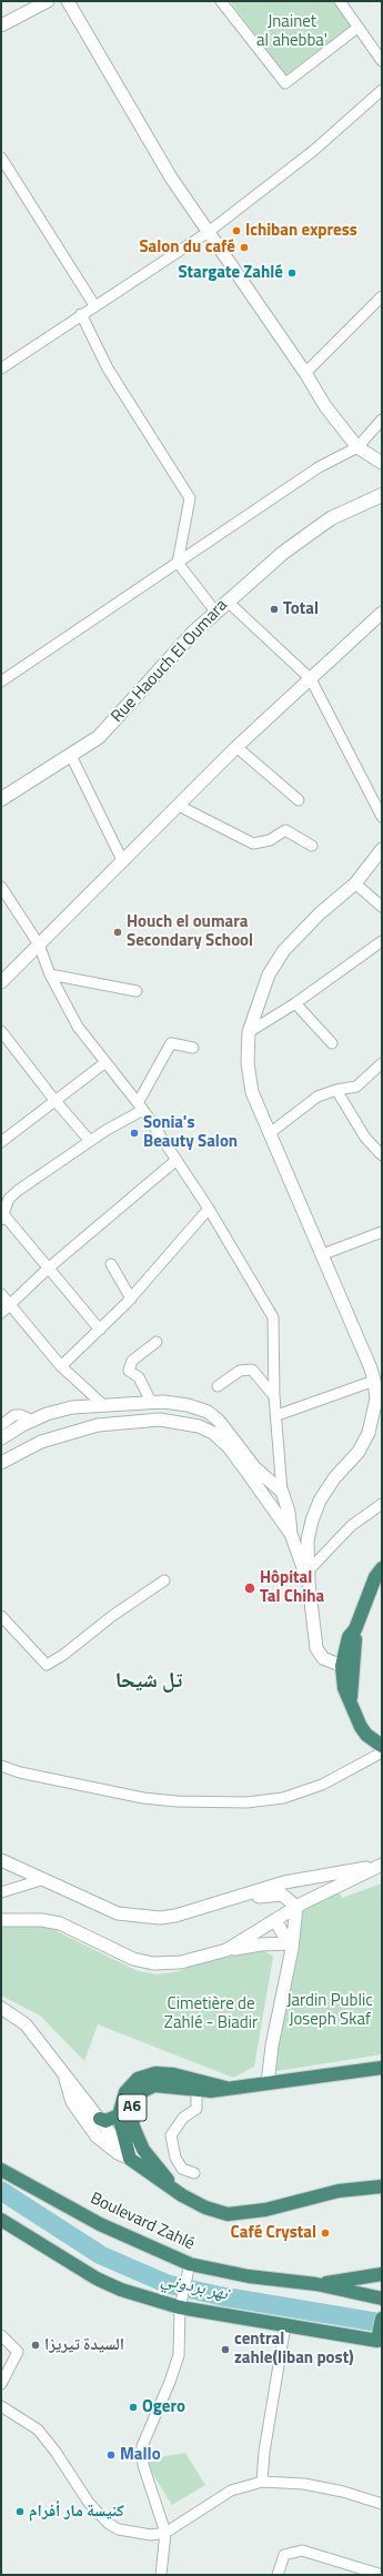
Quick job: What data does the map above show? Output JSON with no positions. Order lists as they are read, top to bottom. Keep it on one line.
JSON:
{"streets":{"highway":["A6","Boulevard Zahlé"],"main road":["Rue Haouch El Oumara"]},"districts":["تل شيحا"],"water":["نهر بردوني"],"parks":["Jnainet al ahebba'","Jardin Public Joseph Skaf","Cimetière de Zahlé - Biadir"],"places":["Ichiban express","Salon du café","Stargate Zahlé","Total","Houch el oumara Secondary School","Sonia's Beauty Salon","Hôpital Tal Chiha","Café Crystal","السيدة تيريزا","central zahle(liban post)","Ogero","Mallo","كنيسة مار أفرام"]}
